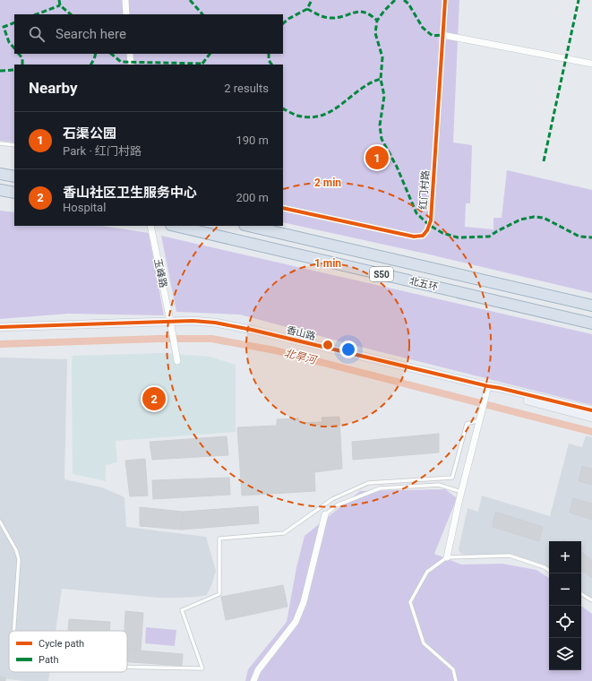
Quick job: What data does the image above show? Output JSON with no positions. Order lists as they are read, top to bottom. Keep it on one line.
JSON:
{"streets":{"highway":["S50","北五环"],"street":["红门村路","玉峰路","香山路"]},"crossings":[["玉峰路","香山路"]],"water":["北旱河"],"legend":["Cycle path","Path"],"page":{"search":"Search here","heading":["Nearby","2 results"],"list":[{"mark":"1","name":"石渠公园","note":"Park · 红门村路","value":"190 m"},{"mark":"2","name":"香山社区卫生服务中心","note":"Hospital","value":"200 m"}],"pins":["1","2"],"map_buttons":["+","−"]},"rings":["2 min","1 min"]}
